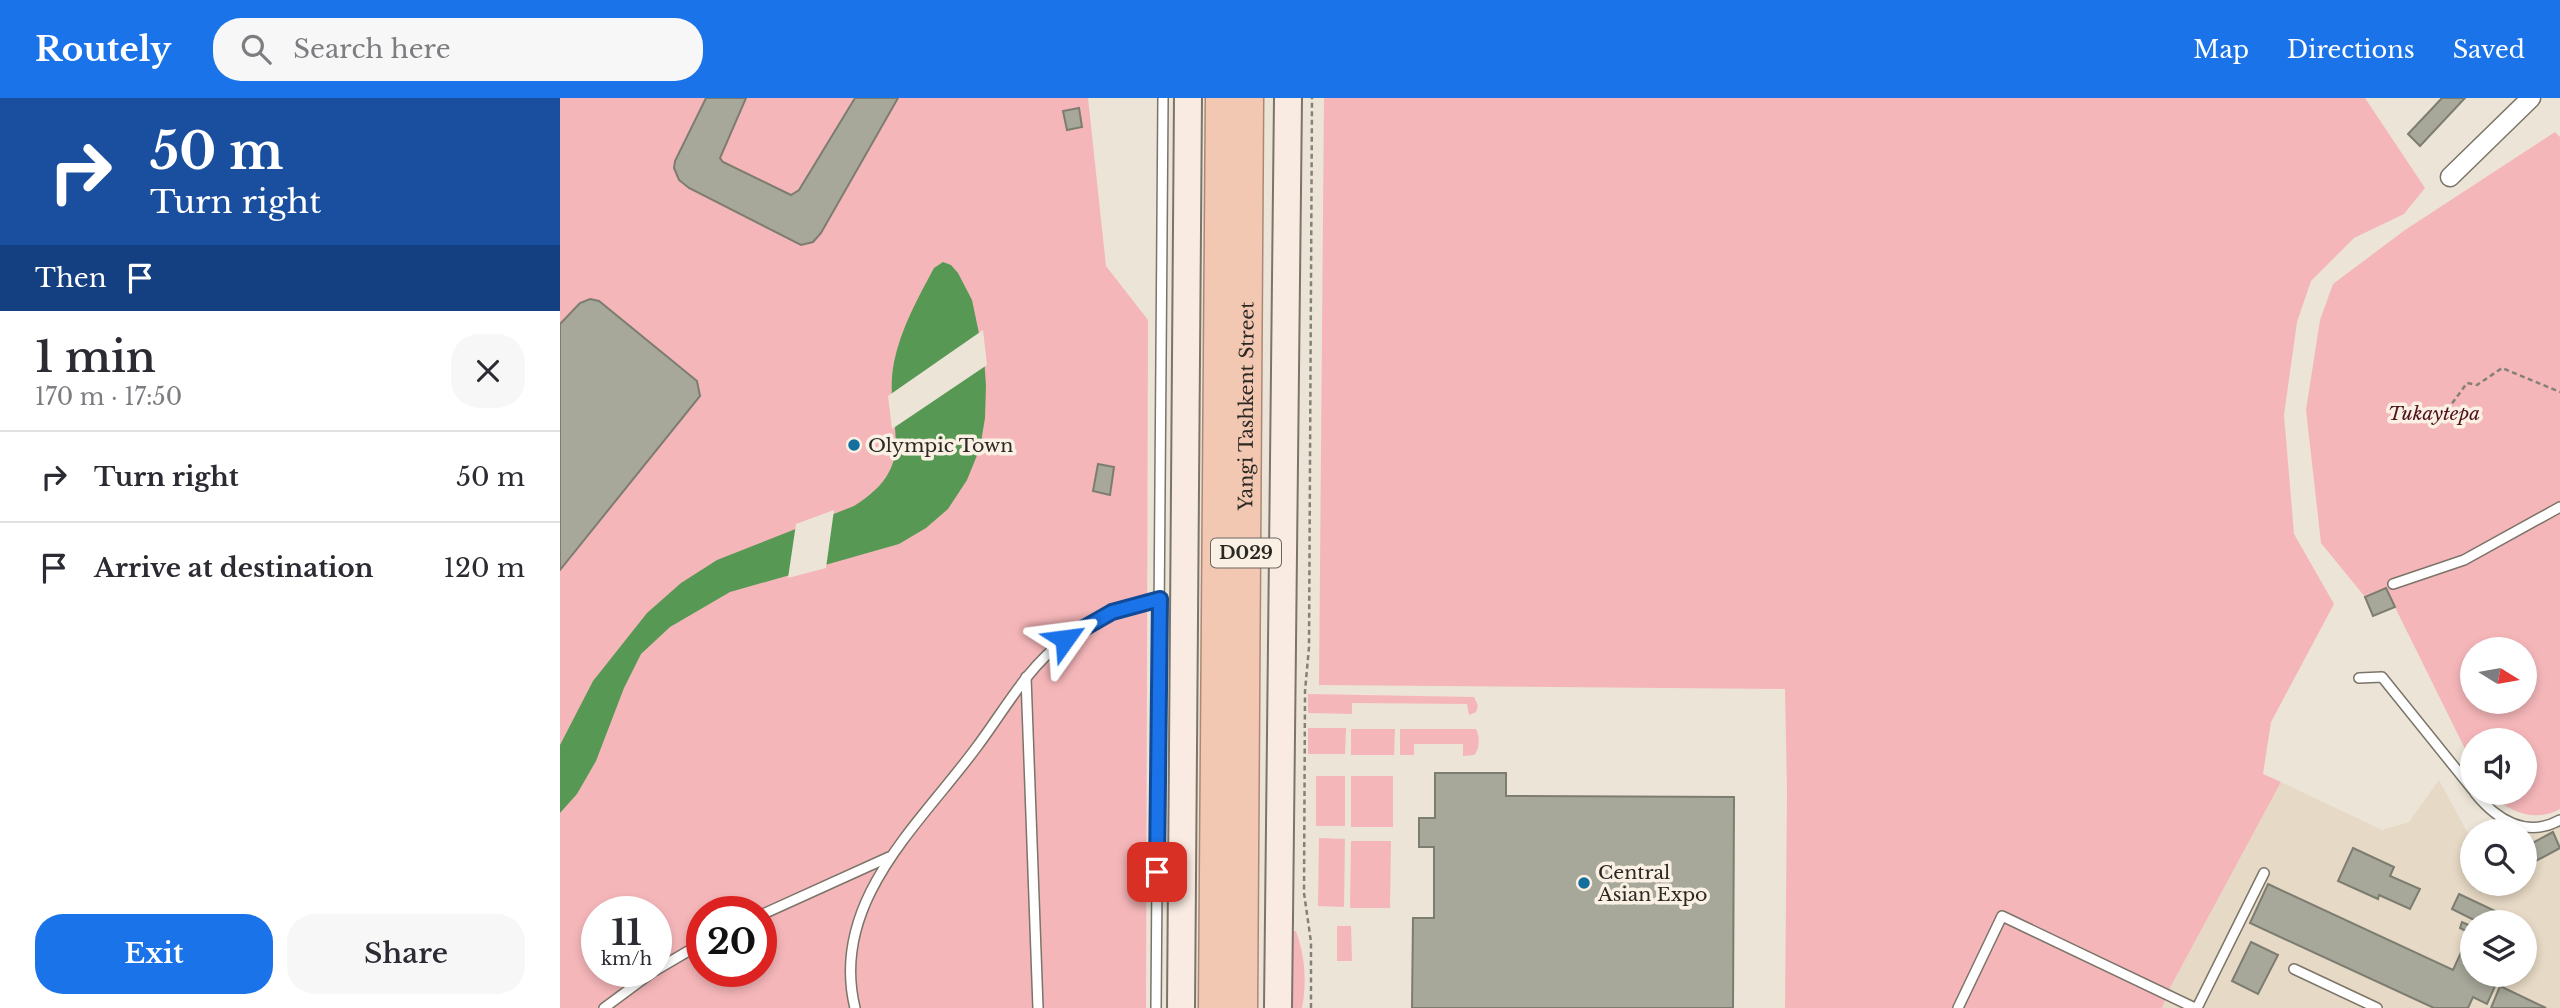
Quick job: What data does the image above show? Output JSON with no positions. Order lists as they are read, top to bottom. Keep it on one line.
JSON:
{"streets":{"highway":["Yangi Tashkent Street","D029"]},"parks":["Tukaytepa"],"places":["Olympic Town","Central Asian Expo"],"north":"right","page":{"header":"Routely","search":"Search here","nav":["Map","Directions","Saved"],"turn":["50 m","Turn right"],"then":"Then","heading":["1 min","170 m · 17:50"],"list":[{"name":"Turn right","value":"50 m"},{"name":"Arrive at destination","value":"120 m"}],"speed":"11 km/h","limit":"20","buttons":["Exit","Share"]}}
